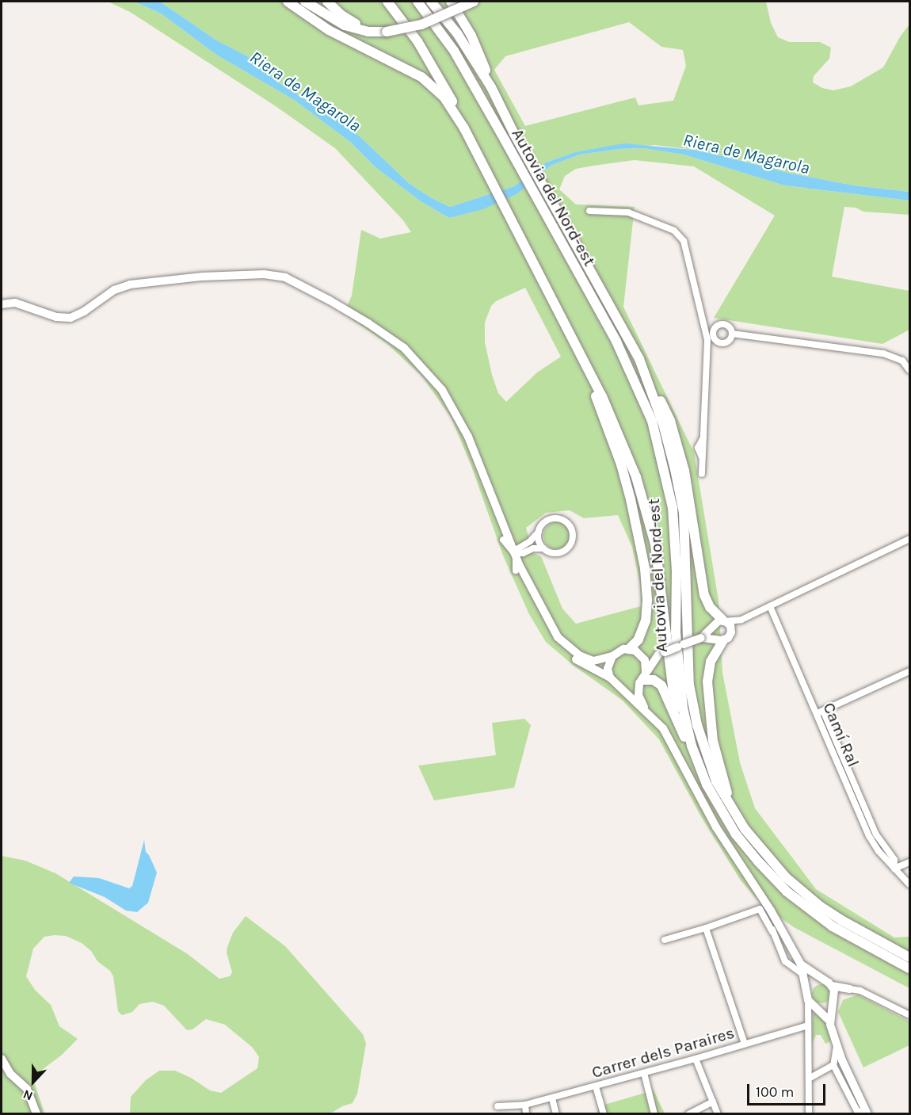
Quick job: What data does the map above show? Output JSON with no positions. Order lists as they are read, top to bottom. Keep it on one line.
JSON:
{"streets":{"highway":["Autovia del Nord-est"],"street":["Camí Ral","Carrer dels Paraires"]},"water":["Riera de Magarola"],"scale_bar":"100 m","north":"bottom"}
